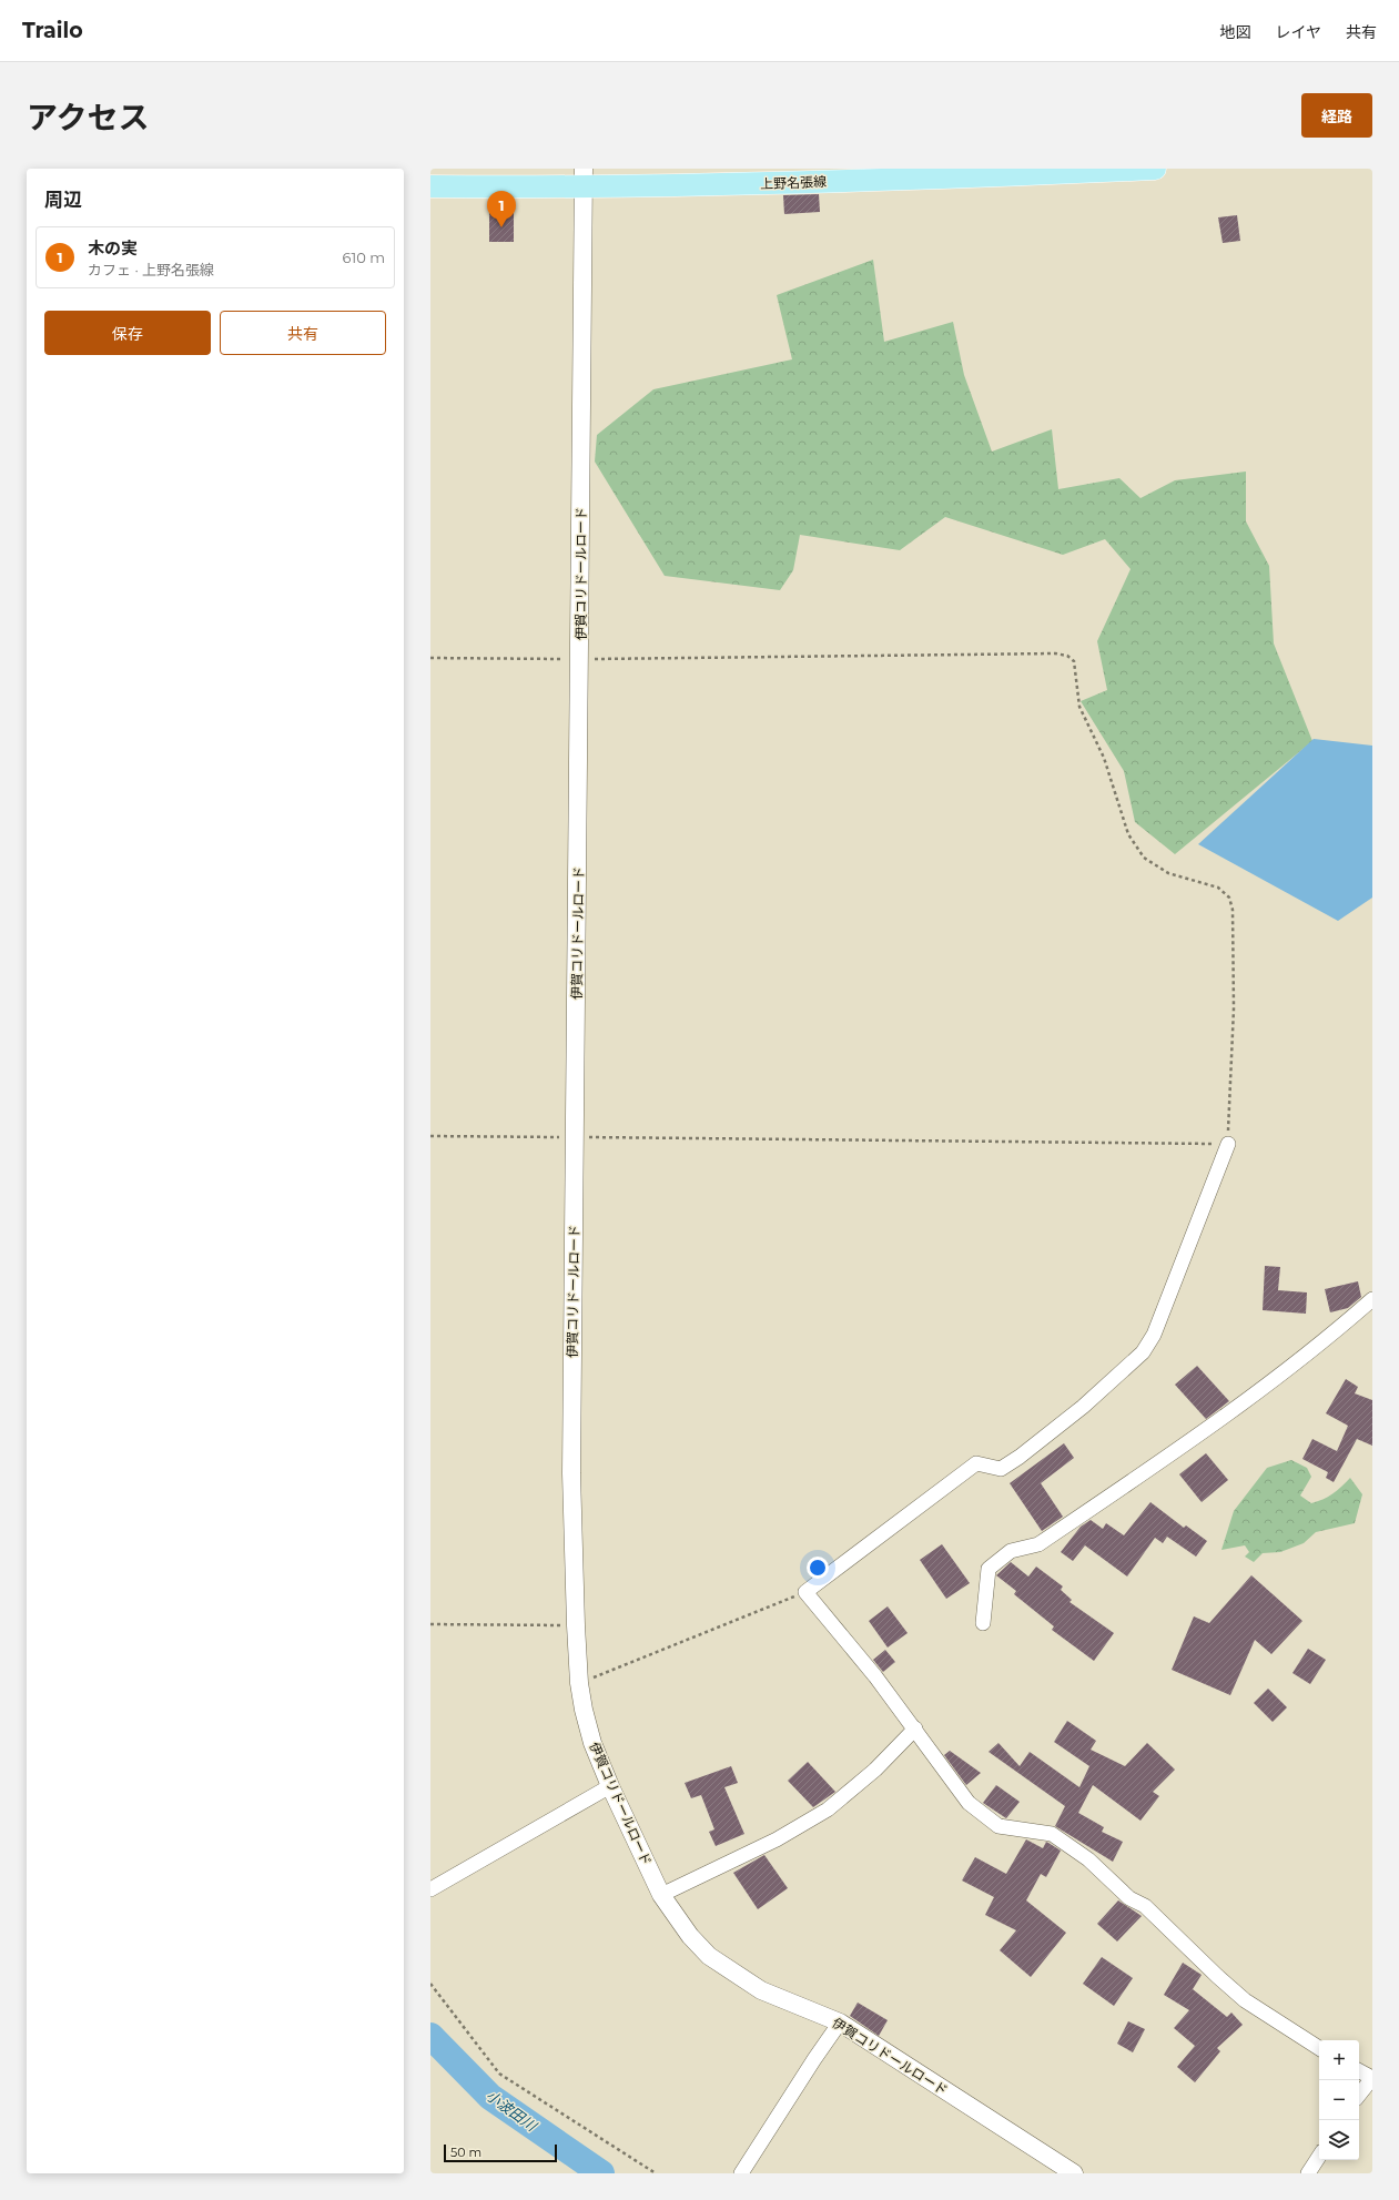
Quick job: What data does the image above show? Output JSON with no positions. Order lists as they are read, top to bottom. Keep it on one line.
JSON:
{"streets":{"main road":["上野名張線"],"street":["伊賀コリドールロード"]},"crossings":[["上野名張線","伊賀コリドールロード"]],"water":["小波田川"],"scale_bar":"50 m","page":{"header":"Trailo","nav":["地図","レイヤ","共有"],"title":"アクセス","buttons":["経路",["保存","共有"]],"heading":"周辺","pins":"1","list":[{"mark":"1","name":"木の実","note":"カフェ · 上野名張線","value":"610 m"}],"map_buttons":["+","−"],"scale":"50 m"}}
